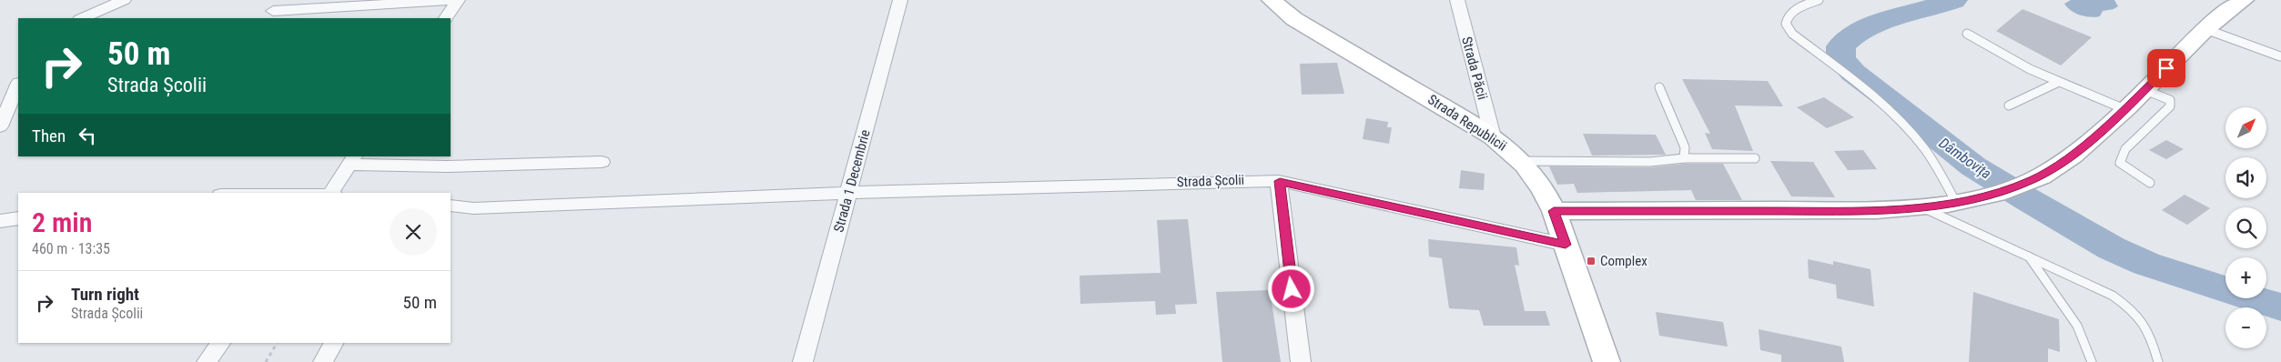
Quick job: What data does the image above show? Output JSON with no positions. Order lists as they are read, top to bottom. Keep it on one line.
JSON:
{"streets":{"street":["Strada Păcii","Strada Republicii","Strada 1 Decembrie","Strada Școlii"]},"crossings":[["Strada Păcii","Strada Republicii"],["Strada Republicii","Strada Școlii"],["Strada 1 Decembrie","Strada Școlii"]],"water":["Dâmbovița"],"places":{"transit":["Complex"]},"north":"top right","page":{"turn":["50 m","Strada Școlii"],"map_buttons":["+","−"],"then":"Then","heading":["2 min","460 m · 13:35"],"list":[{"name":"Turn right","note":"Strada Școlii","value":"50 m"}]}}
